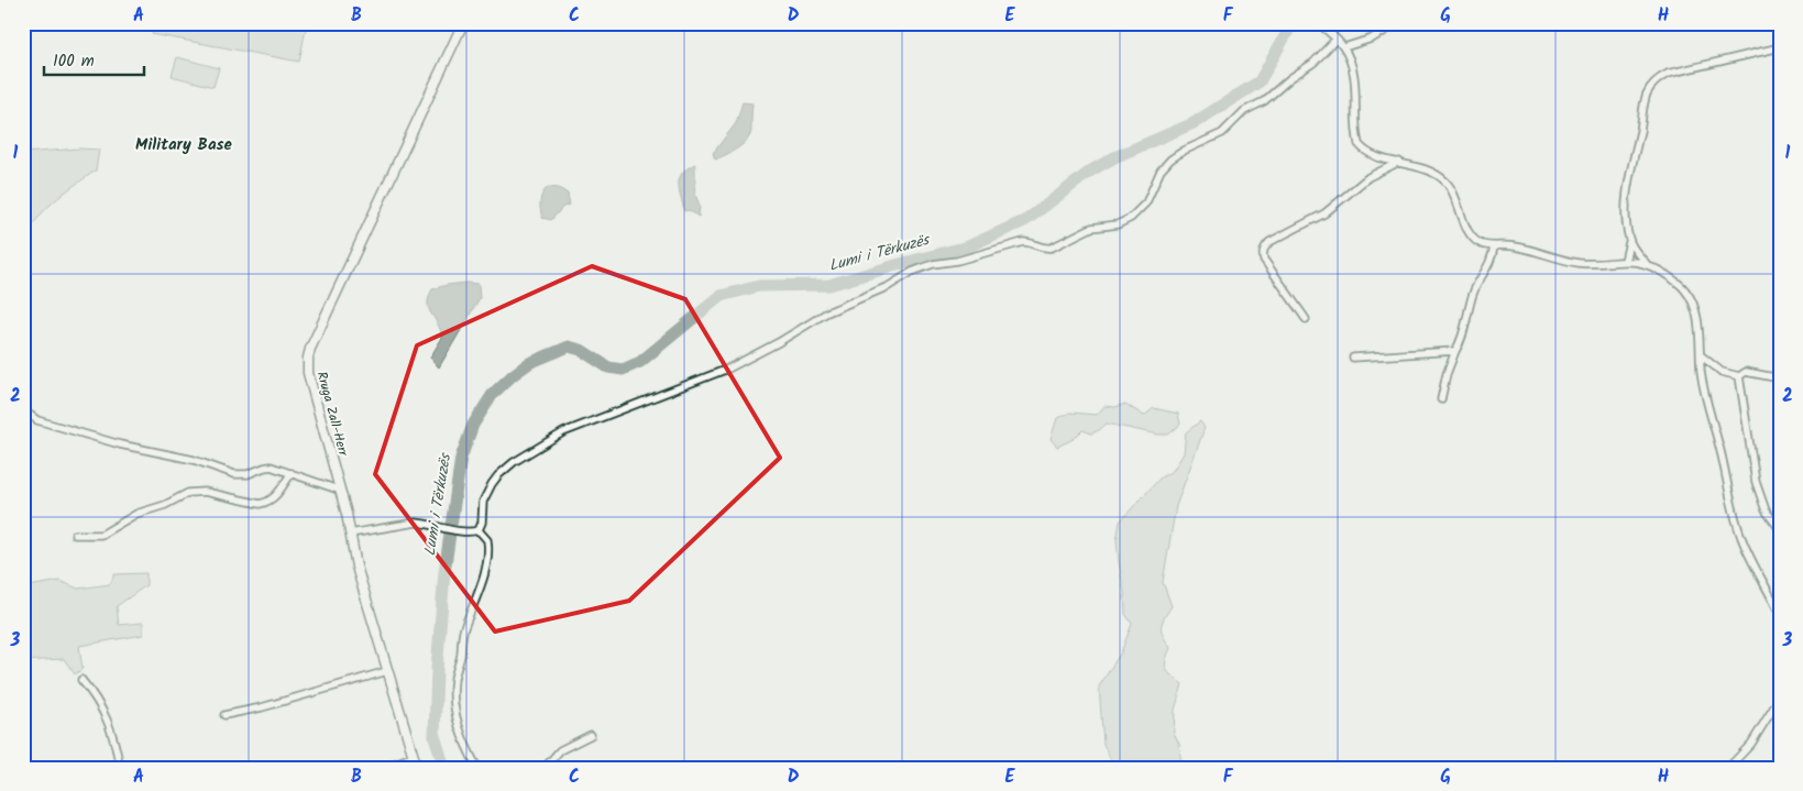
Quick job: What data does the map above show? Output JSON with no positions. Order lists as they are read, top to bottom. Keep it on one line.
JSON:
{"streets":{"main road":["Rruga Zall-Herr"]},"districts":["Military Base"],"water":["Lumi i Tërkuzës"],"scale_bar":"100 m","grid":{"columns":["A","B","C","D","E","F","G","H"],"rows":["1","2","3"]}}
